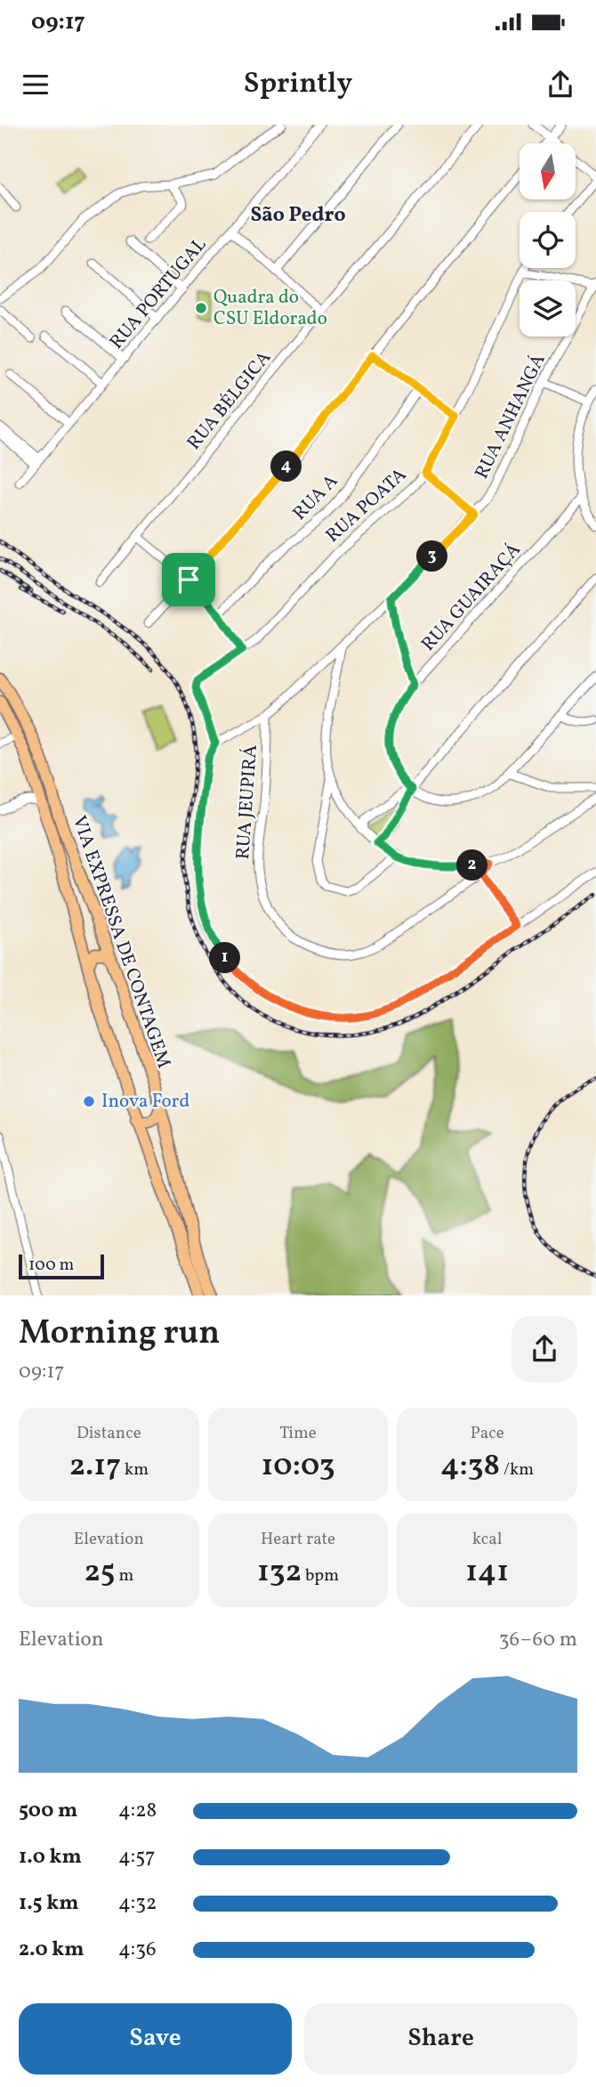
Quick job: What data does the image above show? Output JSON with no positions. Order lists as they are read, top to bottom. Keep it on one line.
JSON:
{"streets":{"highway":["VIA EXPRESSA DE CONTAGEM"],"street":["RUA PORTUGAL","RUA BÉLGICA","RUA ANHANGÁ","RUA A","RUA POATA","RUA GUAIRAÇÁ","RUA JEUPIRÁ"]},"crossings":[["RUA ANHANGÁ","RUA POATA"],["RUA ANHANGÁ","RUA JEUPIRÁ"]],"districts":["São Pedro"],"places":["Quadra do CSU Eldorado","Inova Ford"],"scale_bar":"100 m","north":"bottom","page":{"status":"09:17","header":"Sprintly","pins":["4","3","2","1"],"scale":"100 m","heading":["Morning run","09:17"],"stats":[["Distance","2.17 km"],["Time","10:03"],["Pace","4:38 /km"],["Elevation","25 m"],["Heart rate","132 bpm"],["kcal","141"]],"chart":["Elevation","36–60 m"],"list":[{"name":"500 m","note":"4:28"},{"name":"1.0 km","note":"4:57"},{"name":"1.5 km","note":"4:32"},{"name":"2.0 km","note":"4:36"}],"buttons":["Save","Share"]}}
